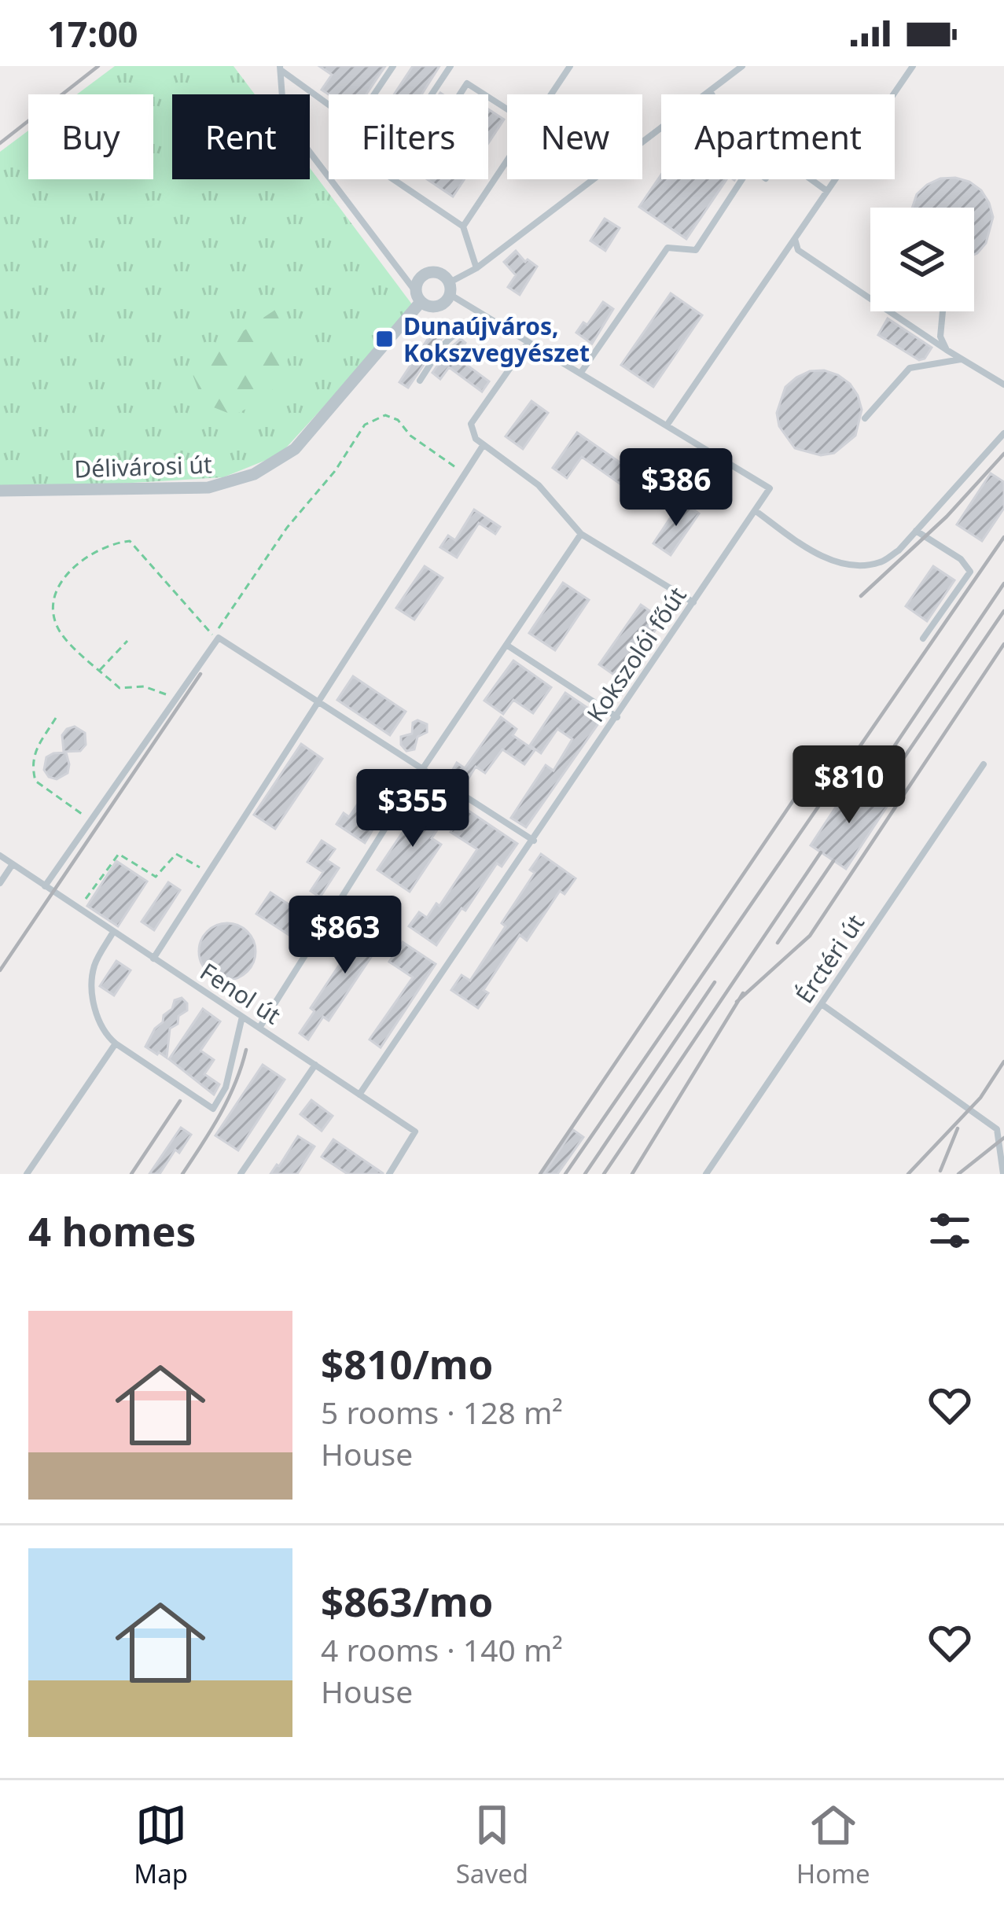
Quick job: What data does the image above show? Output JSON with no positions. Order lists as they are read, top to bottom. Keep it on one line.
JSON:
{"streets":{"street":["Délivárosi út"],"lane":["Kokszolói főút","Érctéri út","Fenol út"]},"crossings":[["Kokszolói főút","Fenol út"]],"places":{"transit":["Dunaújváros, Kokszvegyészet"]},"page":{"status":"17:00","chip":["Buy","Rent","Filters","New","Apartment"],"price":["$386","$810","$355","$863"],"heading":"4 homes","list":[{"name":"$810/mo","note":"5 rooms · 128 m² · House"},{"name":"$863/mo","note":"4 rooms · 140 m² · House"}],"tabs":["Map","Saved","Home"]}}
